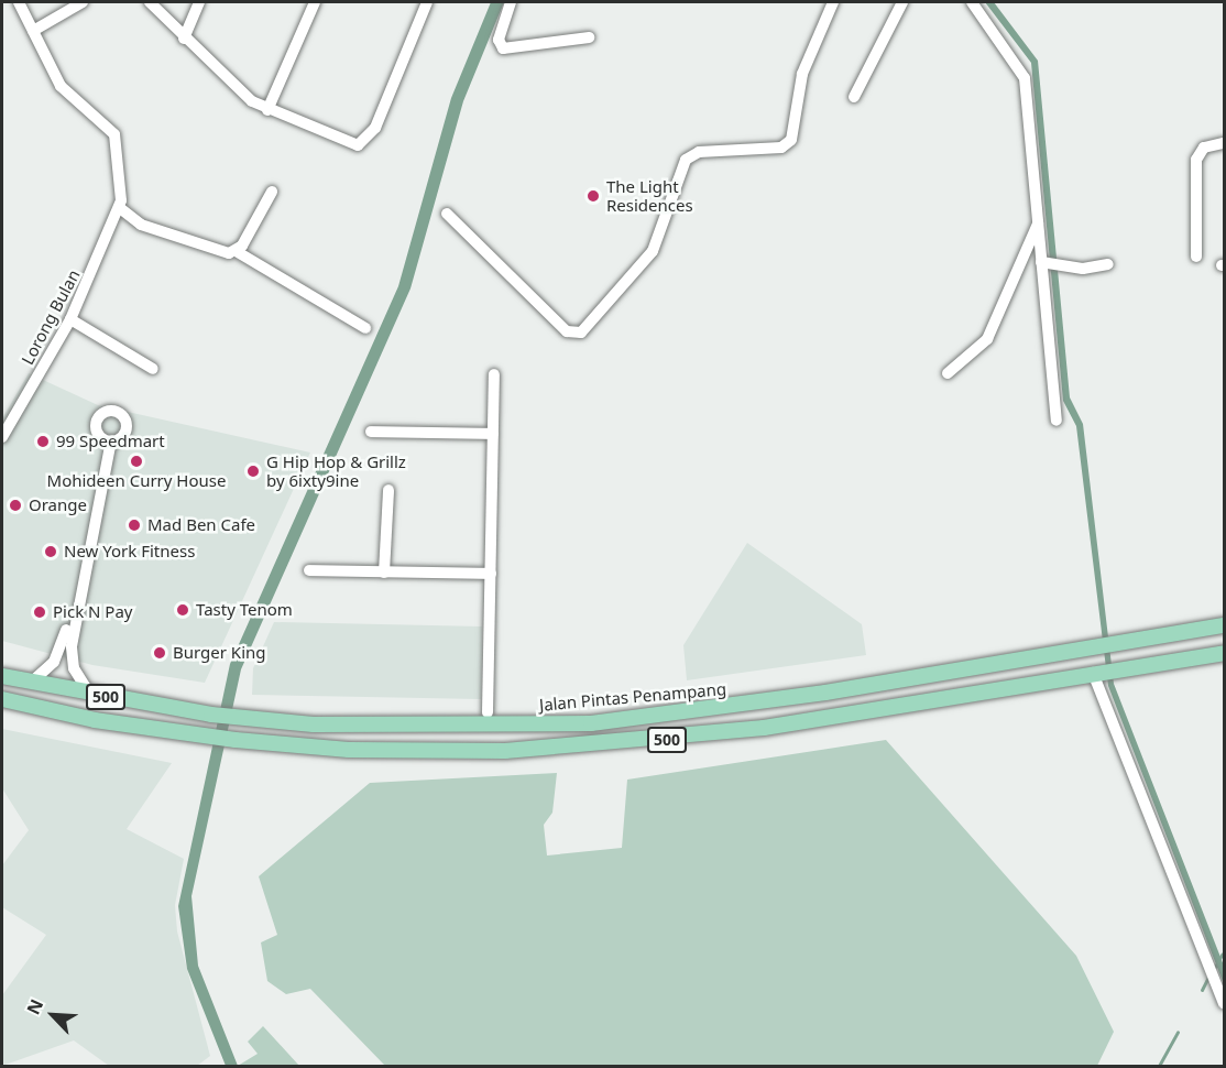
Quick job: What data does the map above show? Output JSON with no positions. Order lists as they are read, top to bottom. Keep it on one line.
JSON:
{"streets":{"main road":["500","Jalan Pintas Penampang"],"street":["Lorong Bulan"]},"places":["The Light Residences","99 Speedmart","Mohideen Curry House","G Hip Hop & Grillz by 6ixty9ine","Orange","Mad Ben Cafe","New York Fitness","Tasty Tenom","Pick N Pay","Burger King"],"north":"top left"}
